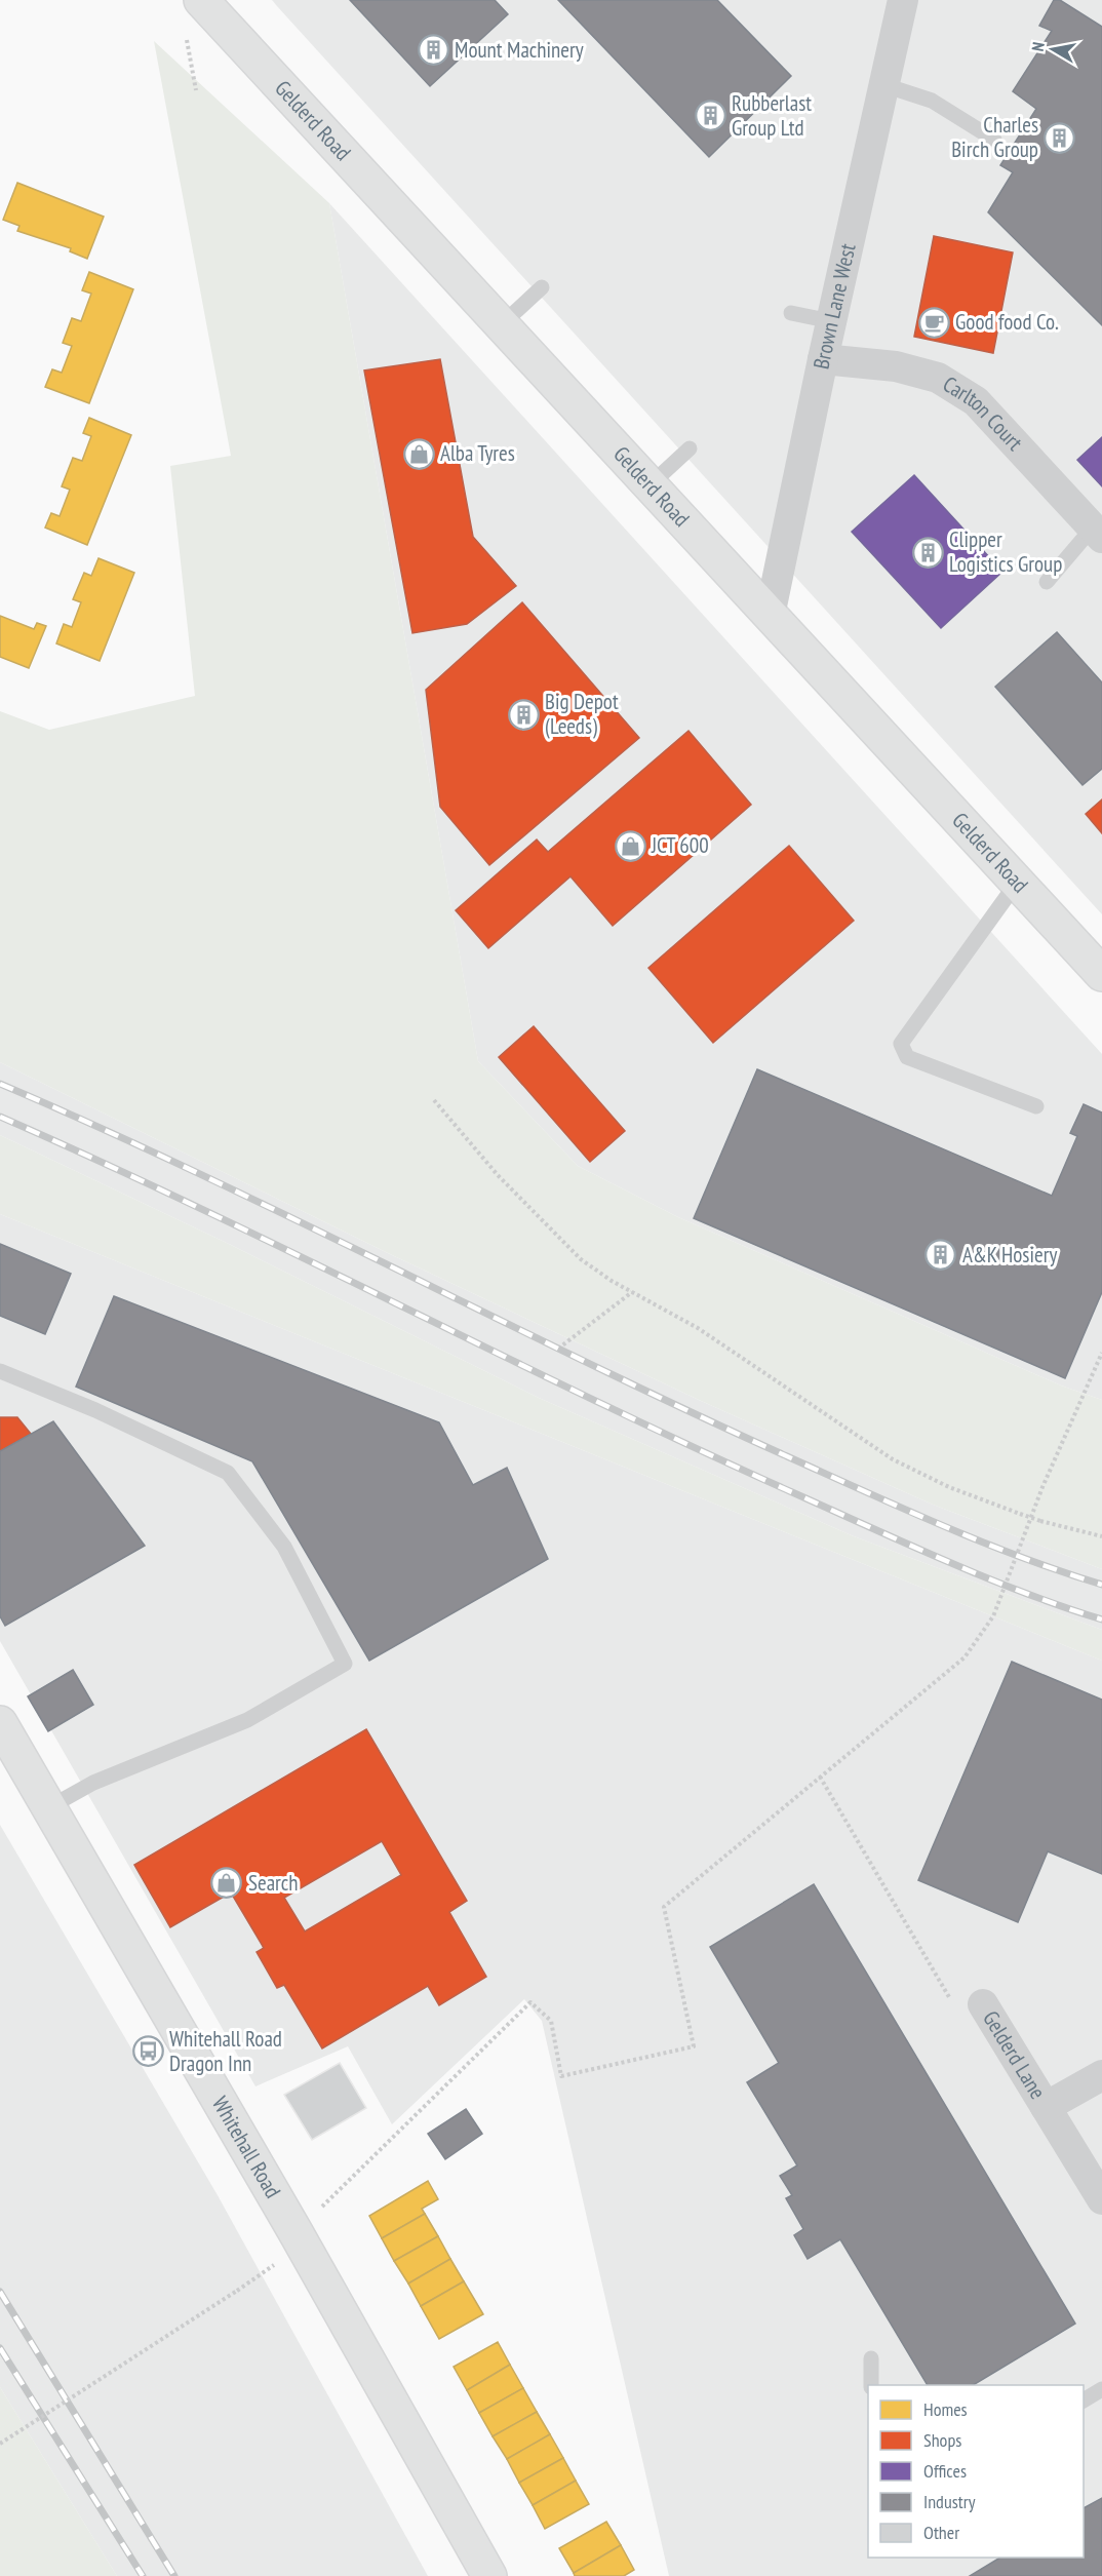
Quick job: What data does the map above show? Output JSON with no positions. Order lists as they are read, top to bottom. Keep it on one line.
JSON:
{"streets":{"main road":["Gelderd Road","Whitehall Road"],"street":["Brown Lane West","Carlton Court","Gelderd Lane"]},"crossings":[["Gelderd Road","Brown Lane West"],["Brown Lane West","Carlton Court"]],"places":{"building":["Mount Machinery","Rubberlast Group Ltd","Charles Birch Group","Clipper Logistics Group","Big Depot (Leeds)","A&K Hosiery"],"cafe":["Good food Co."],"shop":["Alba Tyres","JCT 600","Search"],"bus stop":["Whitehall Road Dragon Inn"]},"legend":["Homes","Shops","Offices","Industry","Other"],"north":"left"}
